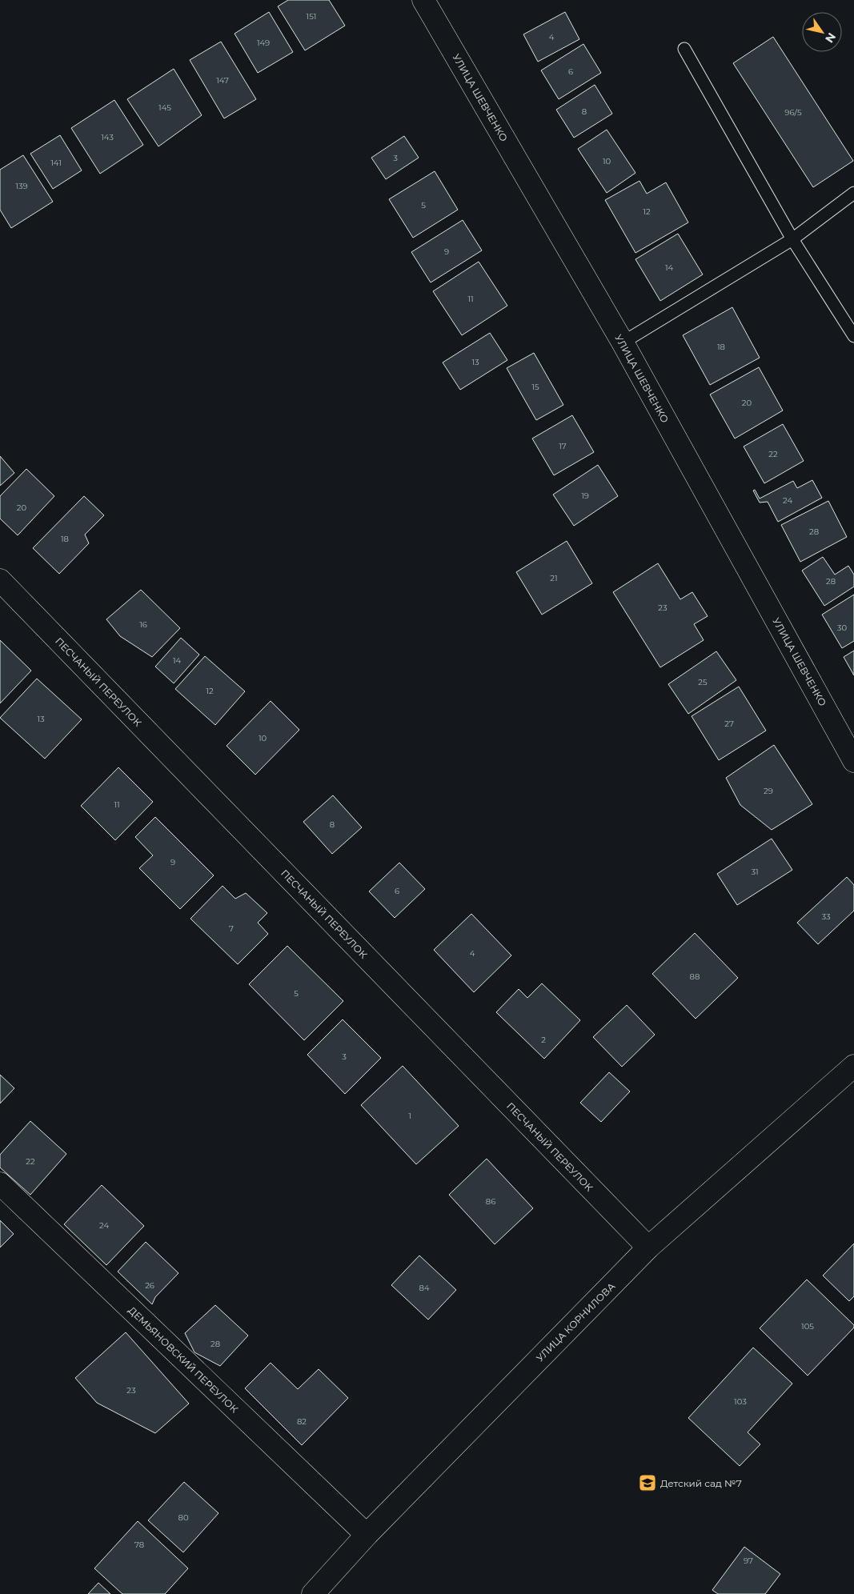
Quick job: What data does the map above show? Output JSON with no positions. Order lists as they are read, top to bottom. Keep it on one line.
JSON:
{"streets":{"street":["УЛИЦА ШЕВЧЕНКО","ПЕСЧАНЫЙ ПЕРЕУЛОК","УЛИЦА КОРНИЛОВА","ДЕМЬЯНОВСКИЙ ПЕРЕУЛОК"]},"crossings":[["ПЕСЧАНЫЙ ПЕРЕУЛОК","УЛИЦА КОРНИЛОВА"],["УЛИЦА КОРНИЛОВА","ДЕМЬЯНОВСКИЙ ПЕРЕУЛОК"]],"places":{"school or university":["Детский сад №7"]},"house_numbers":["151","4","149","6","147","145","8","96/5","143","3","10","141","139","5","12","9","14","11","18","13","15","20","17","22","19","24","20","28","18","21","28","23","16","30","14","25","12","13","27","10","29","11","8","9","31","6","33","7","4","88","5","2","3","1","22","86","24","26","84","105","28","23","103","82","80","78","97"],"north":"bottom right"}
